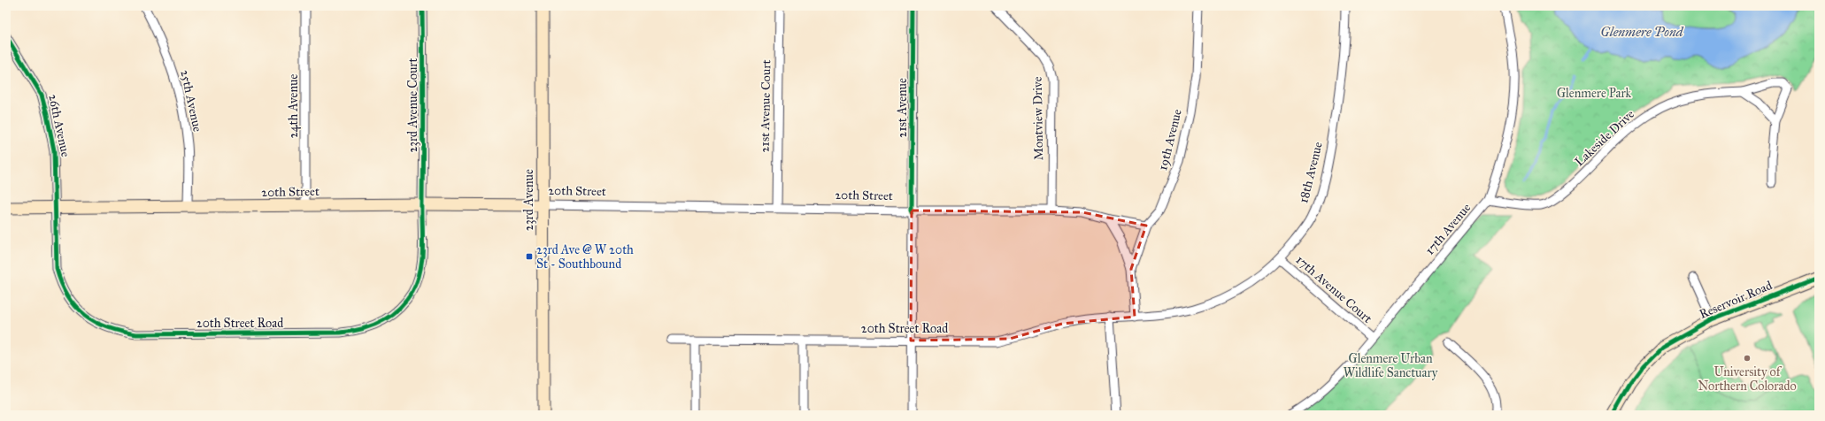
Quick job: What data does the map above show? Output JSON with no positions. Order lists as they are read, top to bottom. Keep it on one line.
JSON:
{"streets":{"main road":["20th Street","23rd Avenue","Reservoir Road"],"street":["25th Avenue","23rd Avenue Court","24th Avenue","21st Avenue Court","21st Avenue","Montview Drive","26th Avenue","Lakeside Drive","19th Avenue","18th Avenue","17th Avenue","17th Avenue Court","20th Street Road"]},"crossings":[["25th Avenue","20th Street"],["23rd Avenue Court","20th Street"],["23rd Avenue Court","20th Street Road"],["24th Avenue","20th Street"],["21st Avenue Court","20th Street"],["21st Avenue","20th Street"],["21st Avenue","20th Street Road"],["Montview Drive","20th Street"],["26th Avenue","20th Street"],["26th Avenue","20th Street Road"],["Lakeside Drive","17th Avenue"],["19th Avenue","18th Avenue"],["19th Avenue","20th Street"],["19th Avenue","20th Street Road"],["18th Avenue","17th Avenue Court"],["18th Avenue","20th Street Road"],["20th Street","23rd Avenue"],["20th Street","20th Street Road"],["17th Avenue","17th Avenue Court"]],"water":["Glenmere Pond"],"parks":["Glenmere Park","Glenmere Urban Wildlife Sanctuary"],"places":{"transit":["23rd Ave @ W 20th St - Southbound"],"other":["University of Northern Colorado"]}}
